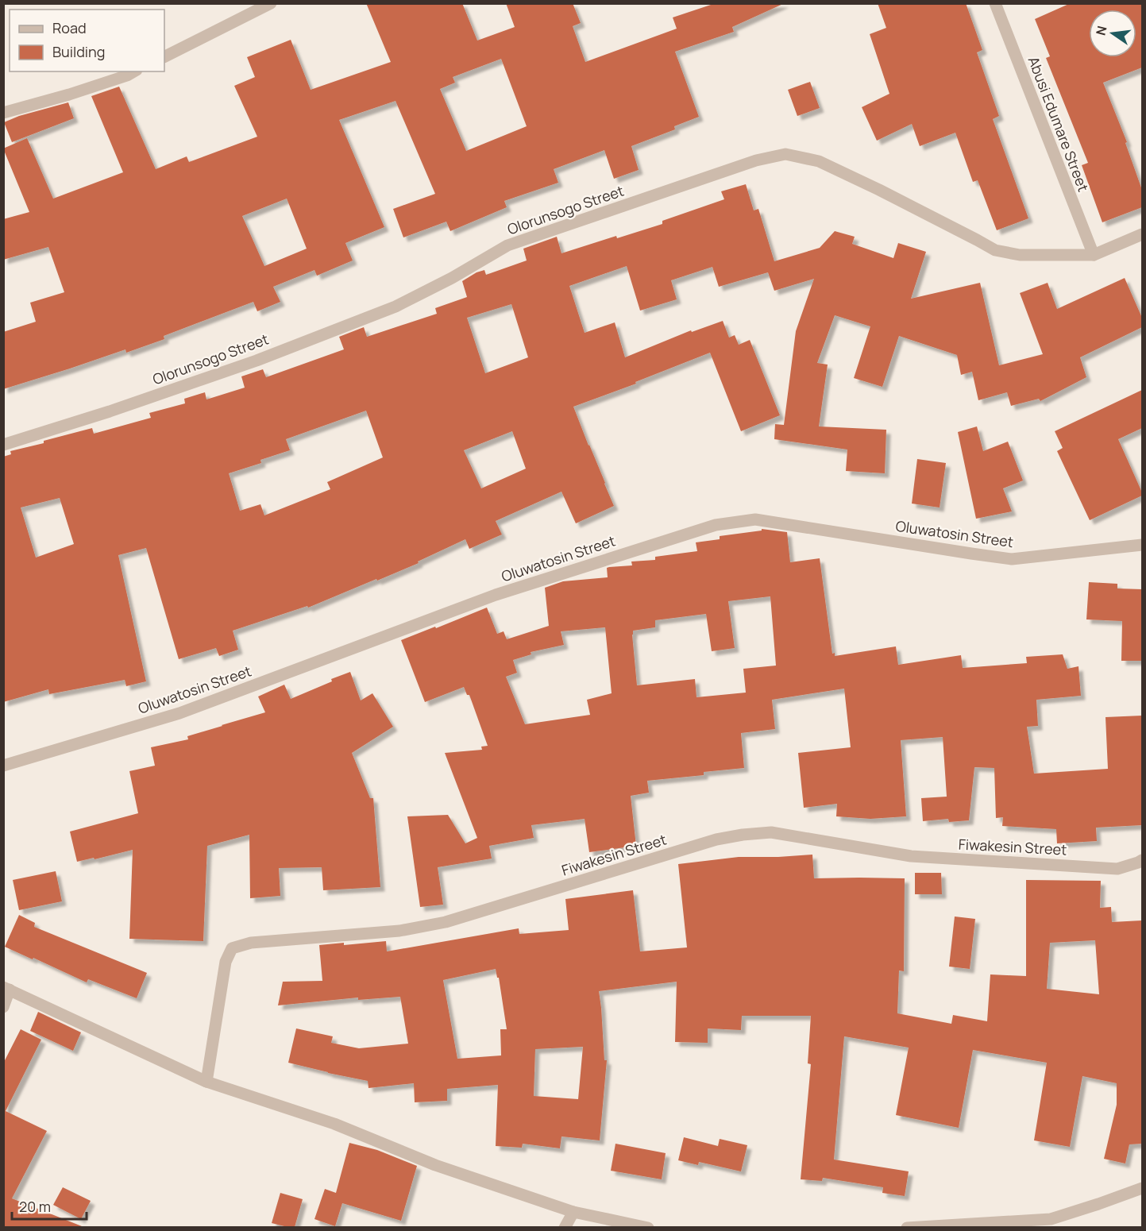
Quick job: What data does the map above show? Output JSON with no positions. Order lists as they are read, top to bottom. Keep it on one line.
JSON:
{"streets":{"street":["Abusi Edumare Street","Olorunsogo Street","Oluwatosin Street","Fiwakesin Street"]},"crossings":[["Abusi Edumare Street","Olorunsogo Street"]],"legend":["Road","Building"],"scale_bar":"20 m","north":"left"}
